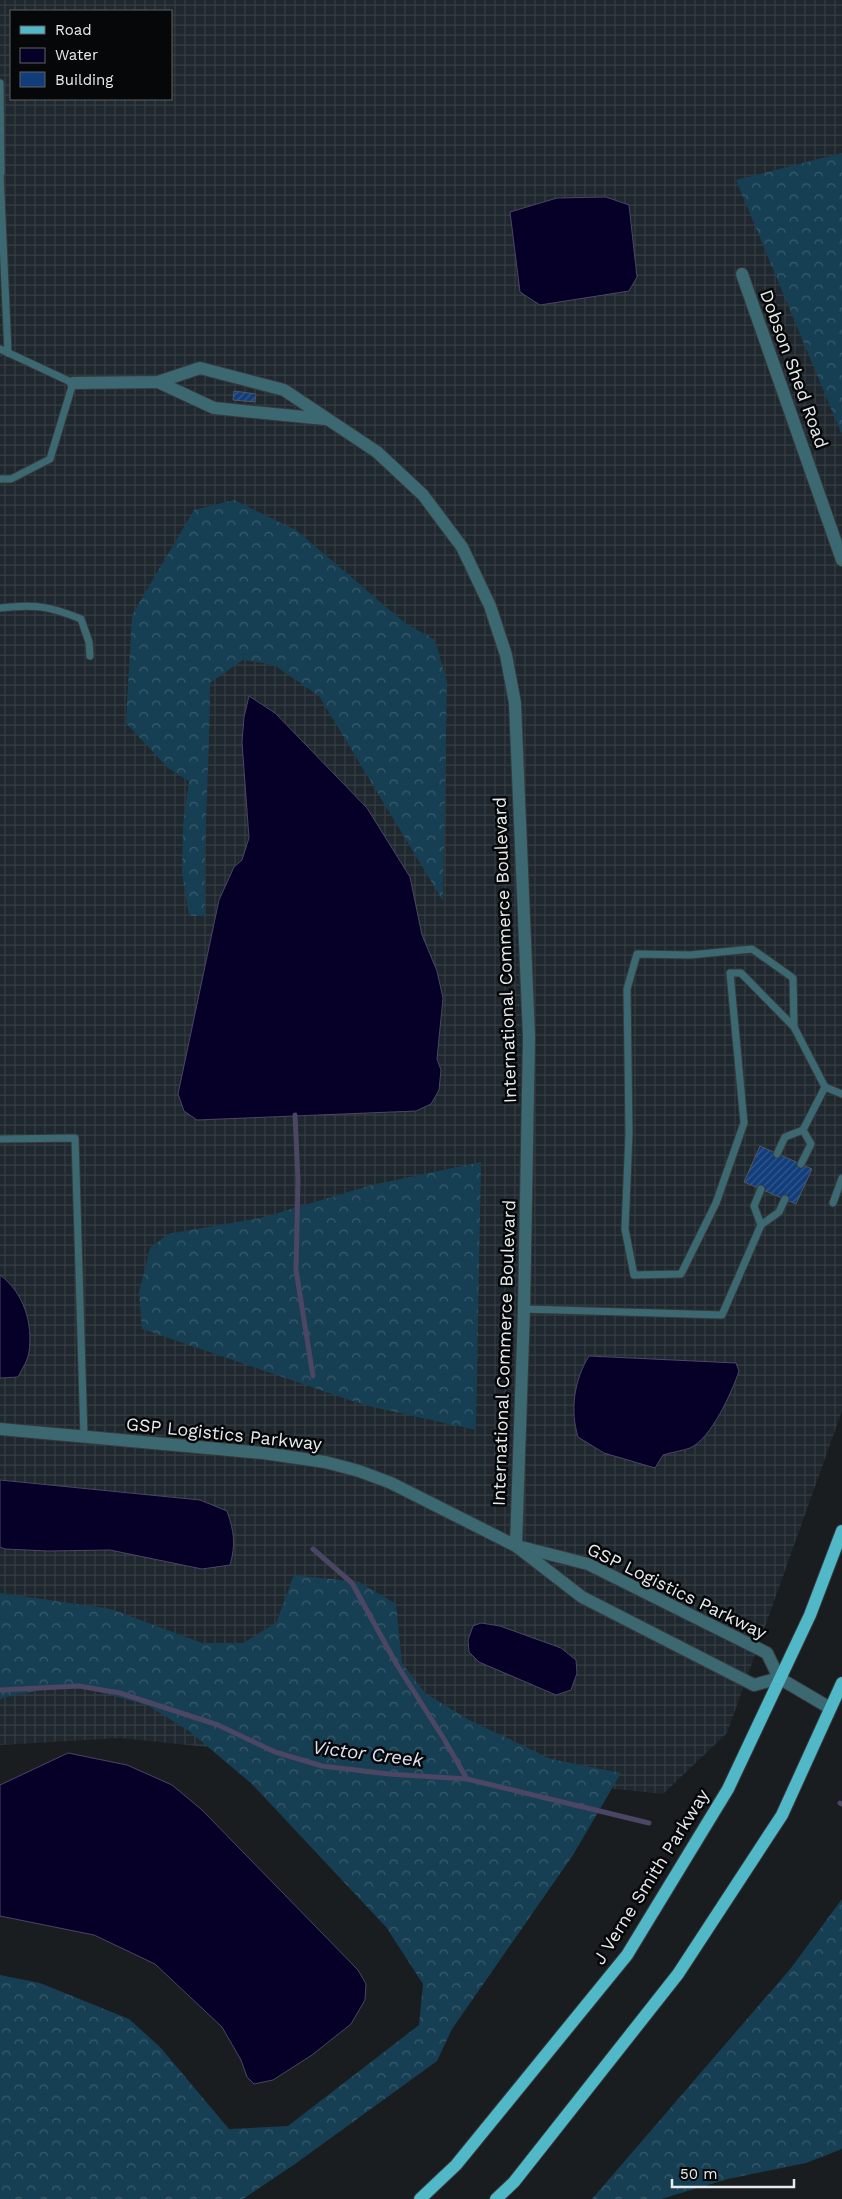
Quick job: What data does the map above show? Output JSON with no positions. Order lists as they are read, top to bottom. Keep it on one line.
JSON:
{"streets":{"main road":["J Verne Smith Parkway"],"street":["Dobson Shed Road","International Commerce Boulevard","GSP Logistics Parkway"]},"crossings":[["International Commerce Boulevard","GSP Logistics Parkway"],["GSP Logistics Parkway","J Verne Smith Parkway"]],"water":["Victor Creek"],"legend":["Road","Water","Building"],"scale_bar":"50 m"}
